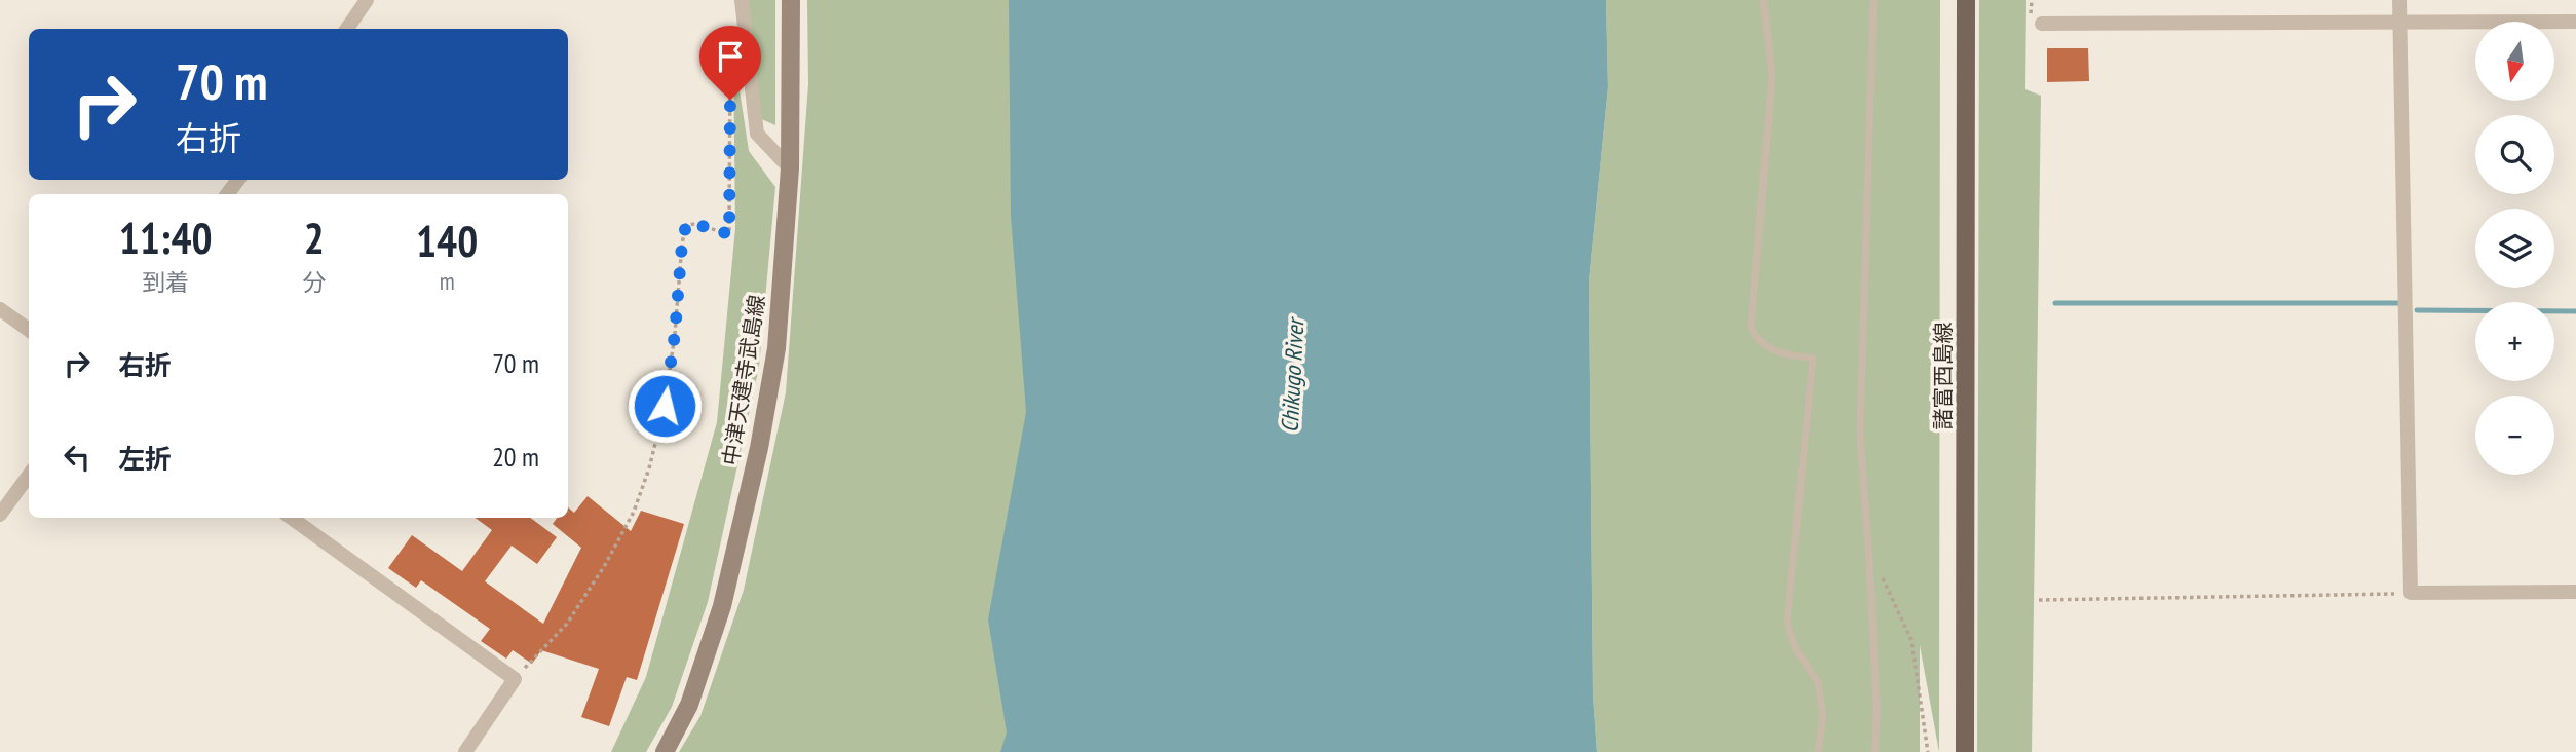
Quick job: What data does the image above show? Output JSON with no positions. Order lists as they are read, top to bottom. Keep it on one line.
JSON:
{"streets":{"main road":["諸富西島線","中津天建寺武島線"]},"water":["Chikugo River"],"north":"bottom","page":{"map_buttons":["+","−"],"turn":["70 m","右折"],"eta":["11:40","到着","2","分","140","m"],"list":[{"name":"右折","value":"70 m"},{"name":"左折","value":"20 m"}]}}
